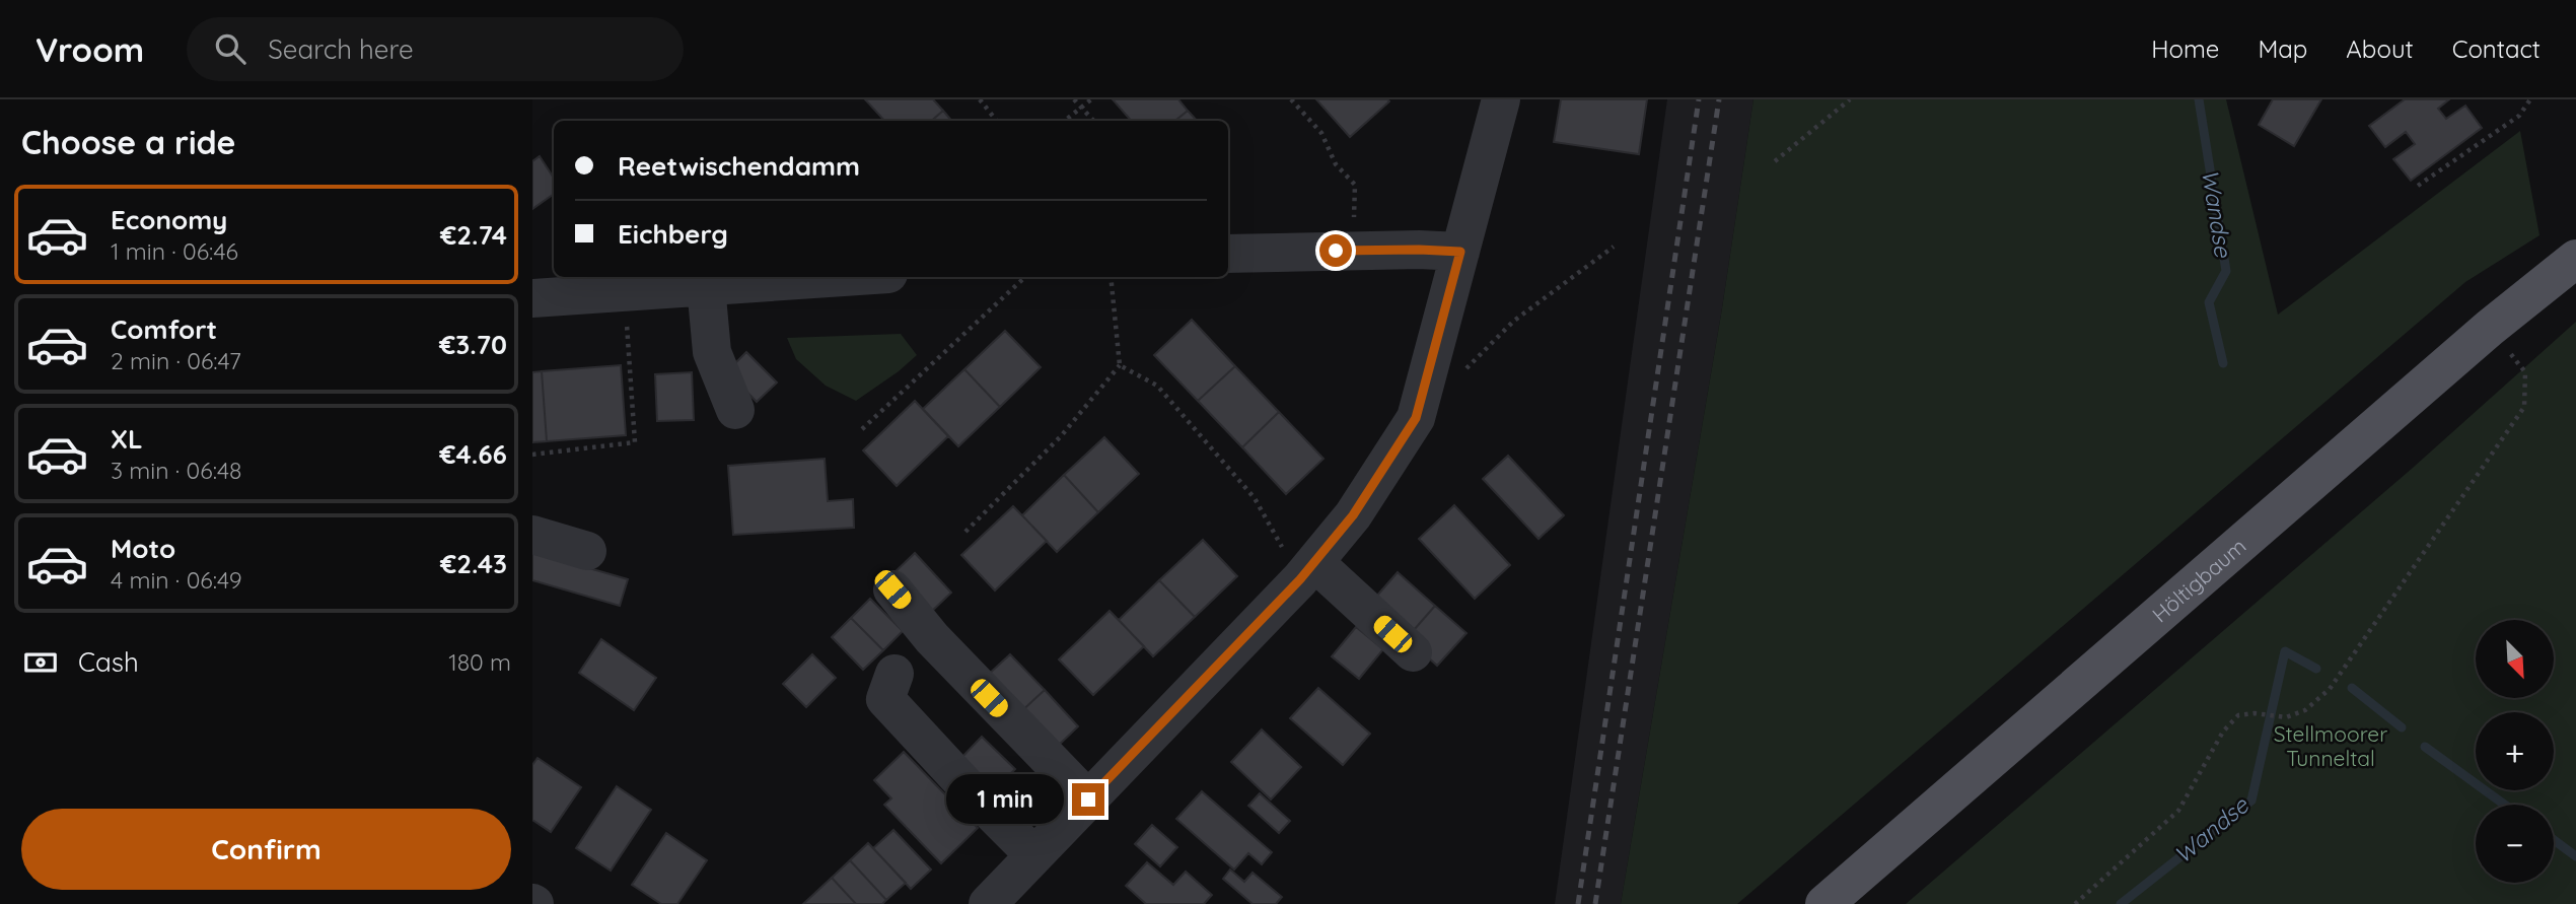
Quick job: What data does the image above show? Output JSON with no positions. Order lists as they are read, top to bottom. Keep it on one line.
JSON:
{"streets":{"main road":["Höltigbaum"]},"water":["Wandse"],"parks":["Stellmoorer Tunneltal"],"north":"bottom right","page":{"header":"Vroom","search":"Search here","nav":["Home","Map","About","Contact"],"heading":"Choose a ride","banner":["Reetwischendamm","Eichberg"],"list":[{"name":"Economy","note":"1 min · 06:46","value":"€2.74"},{"name":"Comfort","note":"2 min · 06:47","value":"€3.70"},{"name":"XL","note":"3 min · 06:48","value":"€4.66"},{"name":"Moto","note":"4 min · 06:49","value":"€2.43"}],"map_buttons":["+","−"],"pay":["Cash","180 m"],"bubble":"1 min","buttons":"Confirm"}}
